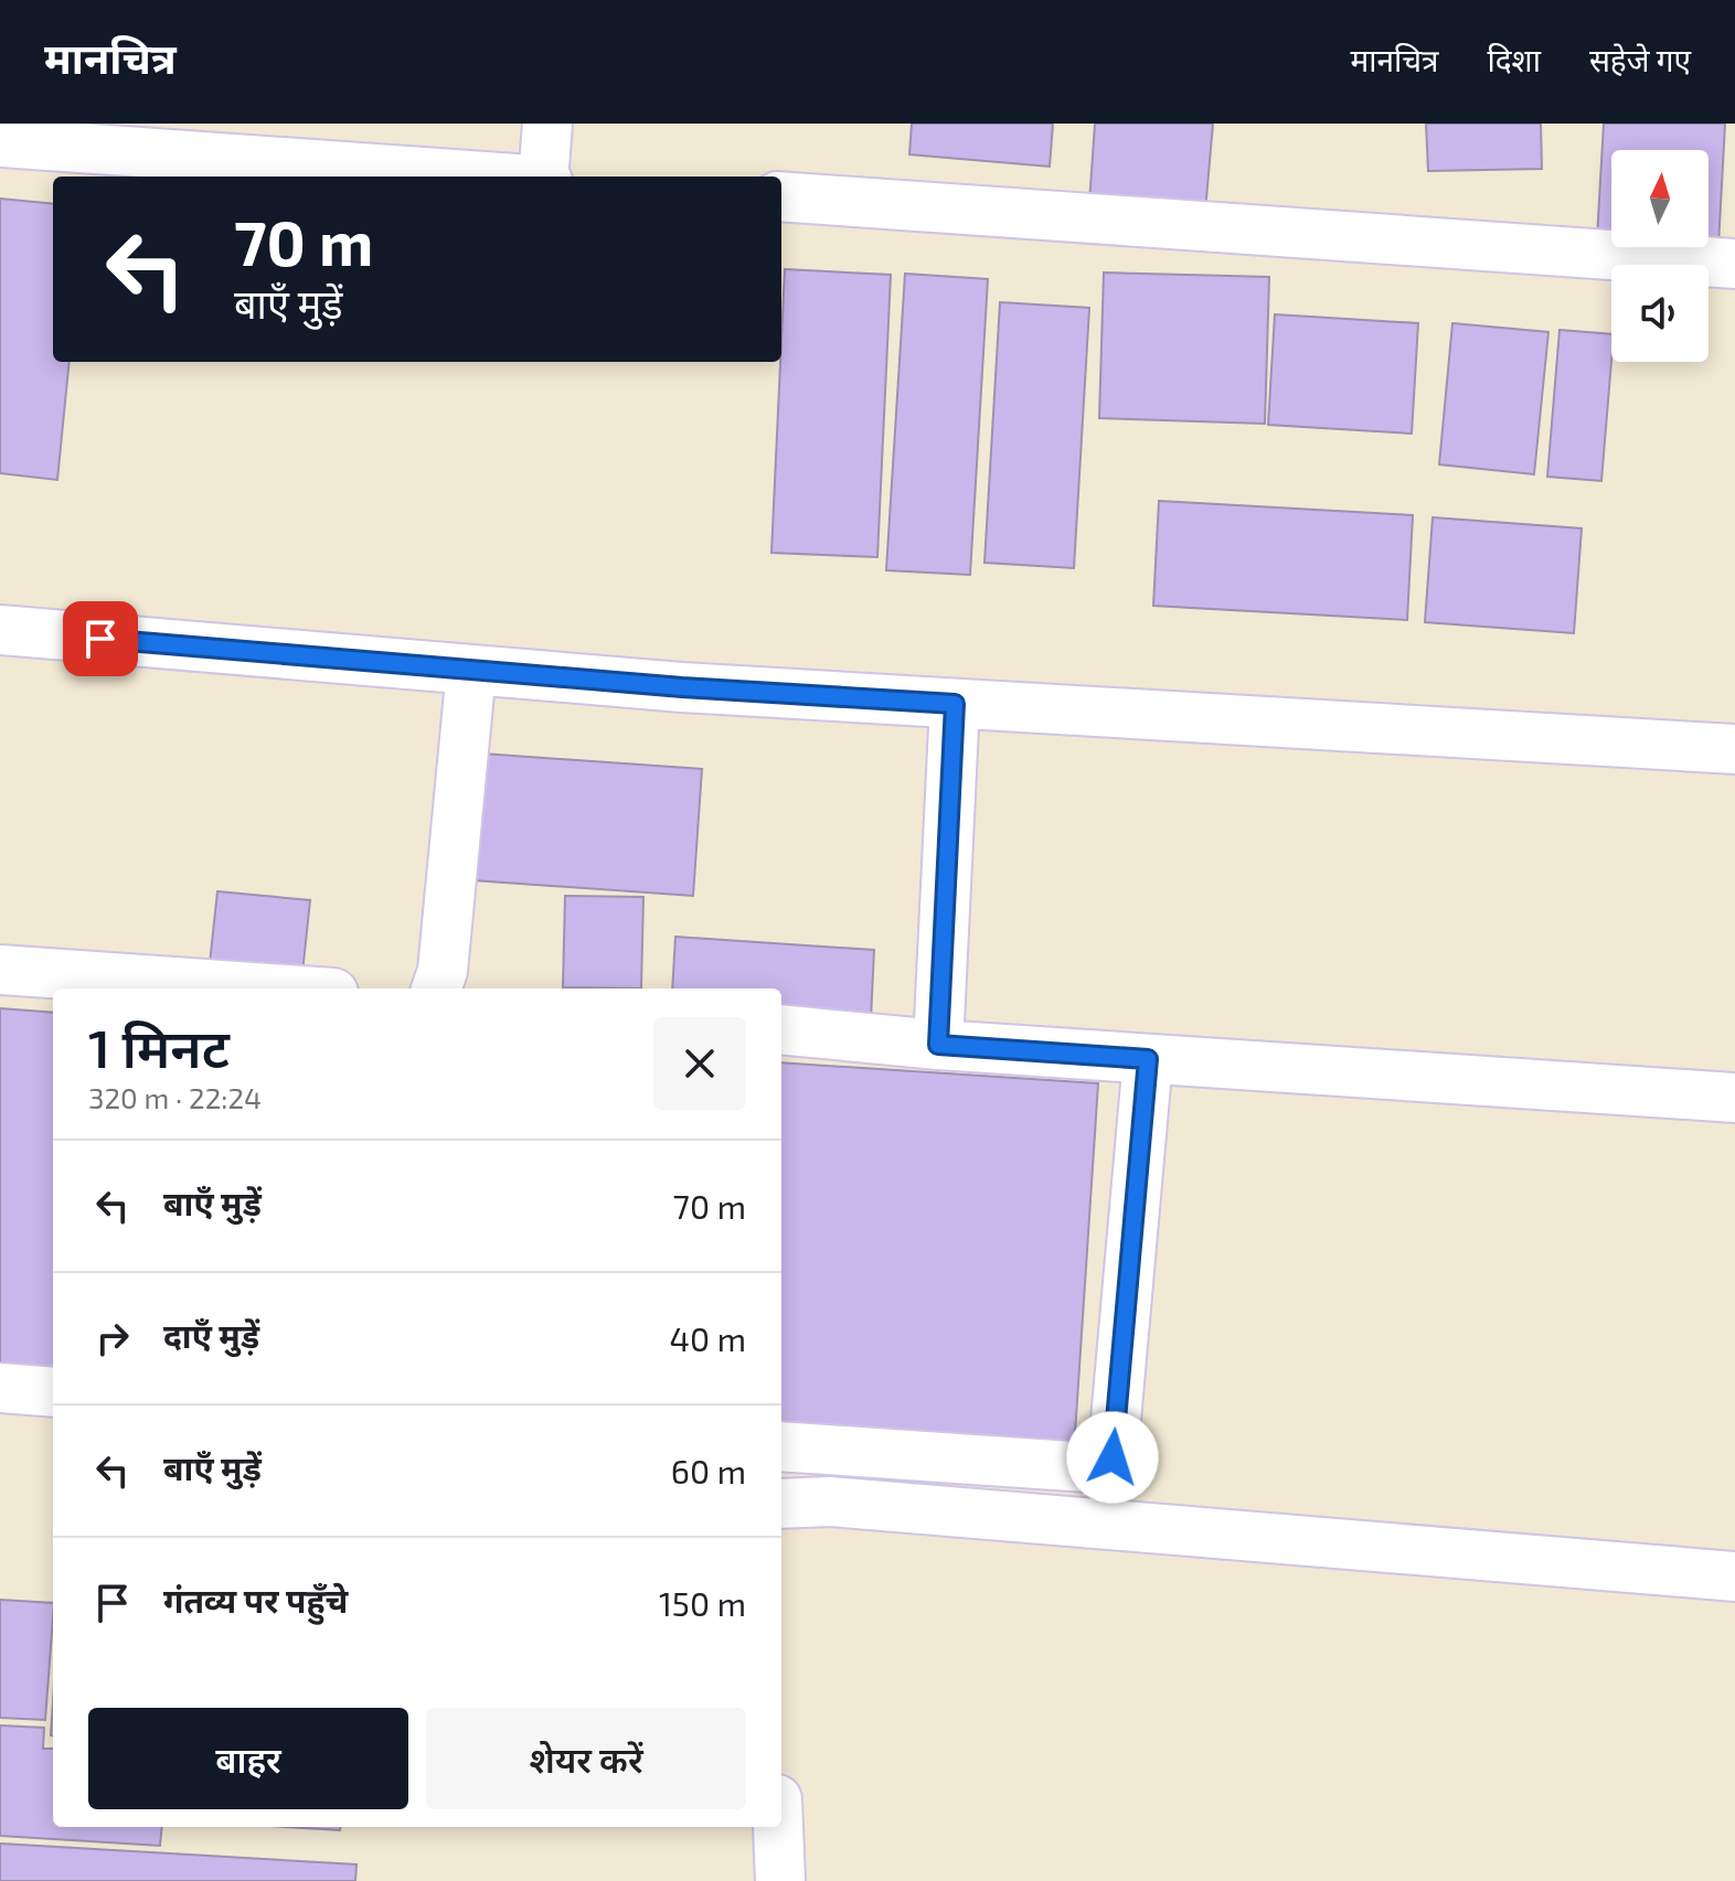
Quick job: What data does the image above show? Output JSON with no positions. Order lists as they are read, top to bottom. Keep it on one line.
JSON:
{"north":"top","page":{"header":"मानचित्र","nav":["मानचित्र","दिशा","सहेजे गए"],"turn":["70 m","बाएँ मुड़ें"],"heading":["1 मिनट","320 m · 22:24"],"list":[{"name":"बाएँ मुड़ें","value":"70 m"},{"name":"दाएँ मुड़ें","value":"40 m"},{"name":"बाएँ मुड़ें","value":"60 m"},{"name":"गंतव्य पर पहुँचे","value":"150 m"}],"buttons":["बाहर","शेयर करें"]}}
